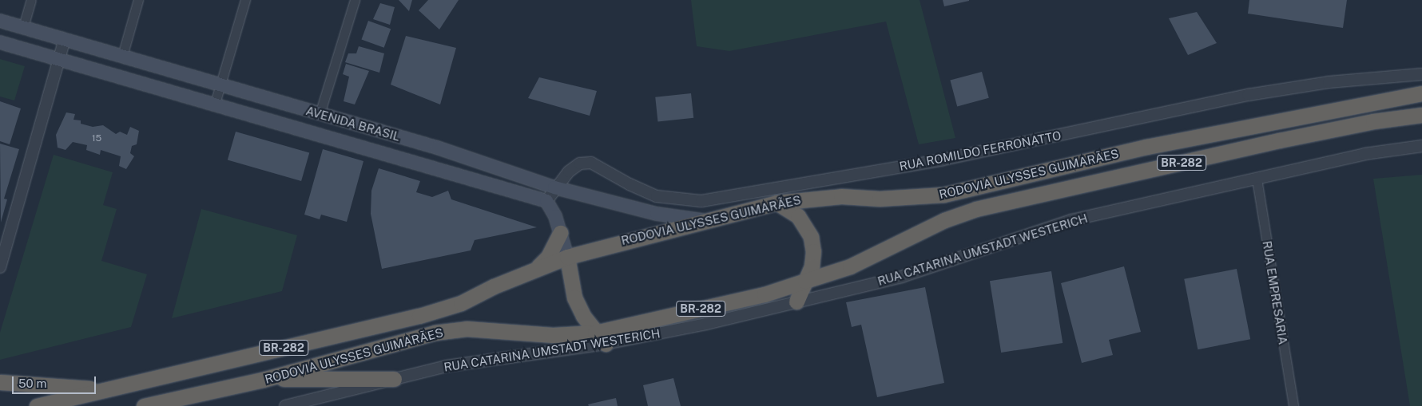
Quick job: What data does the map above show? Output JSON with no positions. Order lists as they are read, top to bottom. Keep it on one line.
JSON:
{"streets":{"highway":["BR-282","RODOVIA ULYSSES GUIMARÃES"],"main road":["AVENIDA BRASIL"],"street":["RUA ROMILDO FERRONATTO","RUA CATARINA UMSTADT WESTERICH","RUA EMPRESARIA"]},"crossings":[["AVENIDA BRASIL","RUA ROMILDO FERRONATTO"],["AVENIDA BRASIL","RODOVIA ULYSSES GUIMARÃES"],["RUA CATARINA UMSTADT WESTERICH","RUA EMPRESARIA"]],"house_numbers":["15"],"scale_bar":"50 m"}
